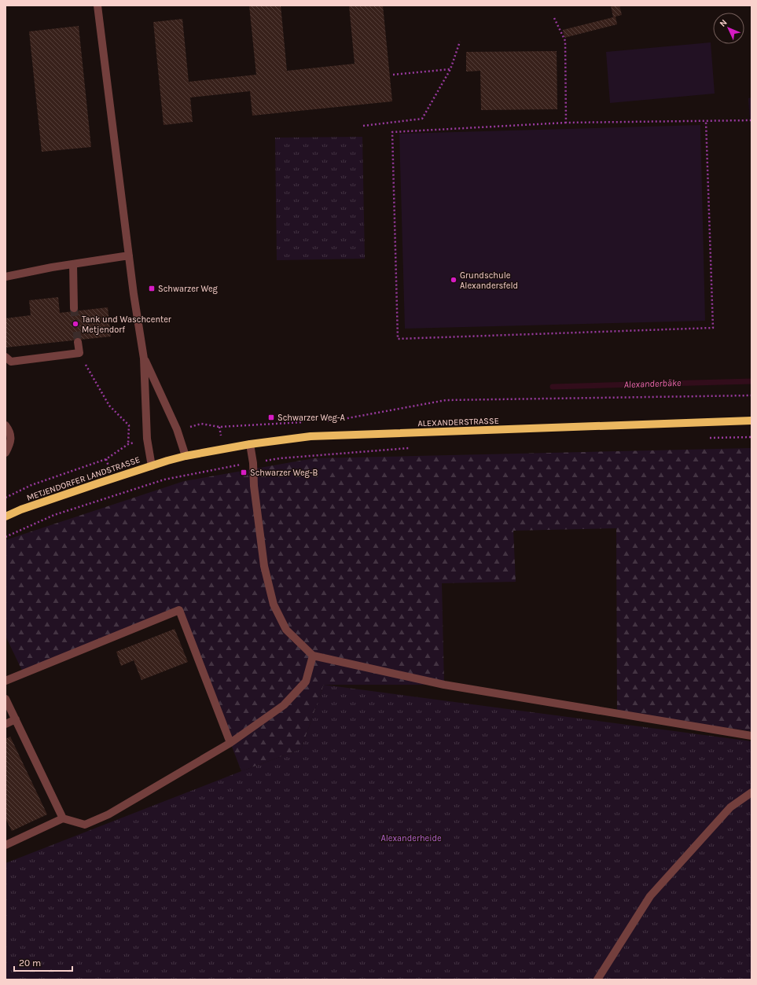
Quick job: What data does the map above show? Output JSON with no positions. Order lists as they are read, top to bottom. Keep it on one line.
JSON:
{"streets":{"main road":["ALEXANDERSTRASSE","METJENDORFER LANDSTRASSE"]},"crossings":[["ALEXANDERSTRASSE","METJENDORFER LANDSTRASSE"]],"water":["Alexanderbäke"],"parks":["Alexanderheide"],"places":{"other":["Grundschule Alexandersfeld","Tank und Waschcenter Metjendorf"],"transit":["Schwarzer Weg","Schwarzer Weg-A","Schwarzer Weg-B"]},"scale_bar":"20 m","north":"top left"}
